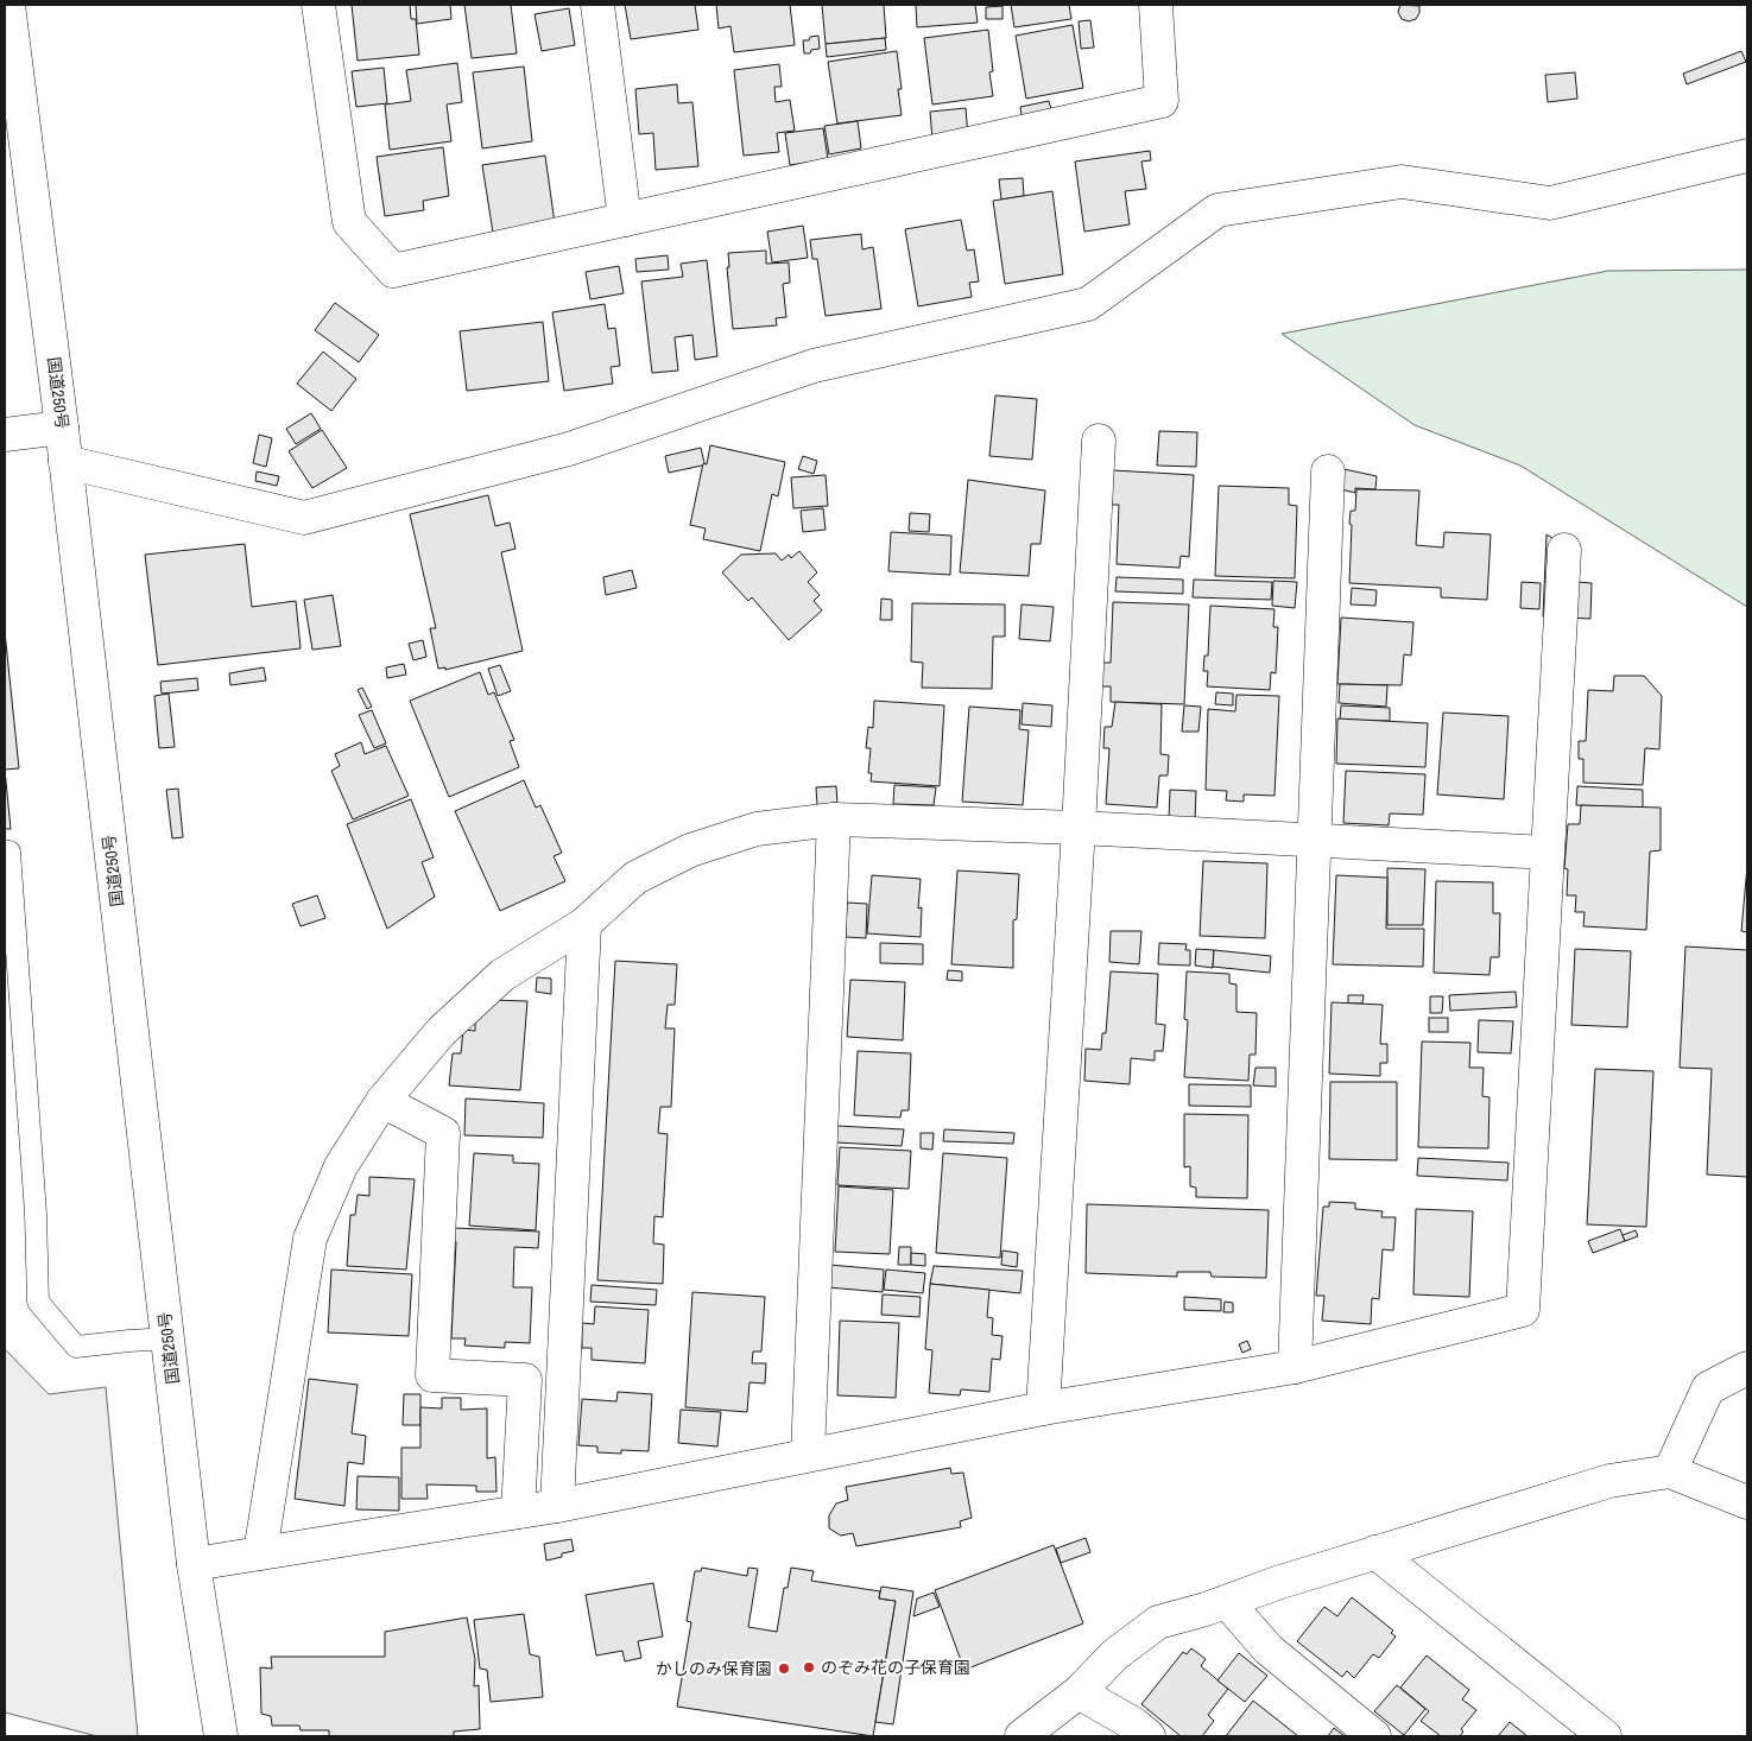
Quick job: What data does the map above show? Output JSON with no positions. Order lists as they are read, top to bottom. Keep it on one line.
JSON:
{"streets":{"main road":["国道250号"]},"places":["のぞみ花の子保育園","かしのみ保育園"]}
